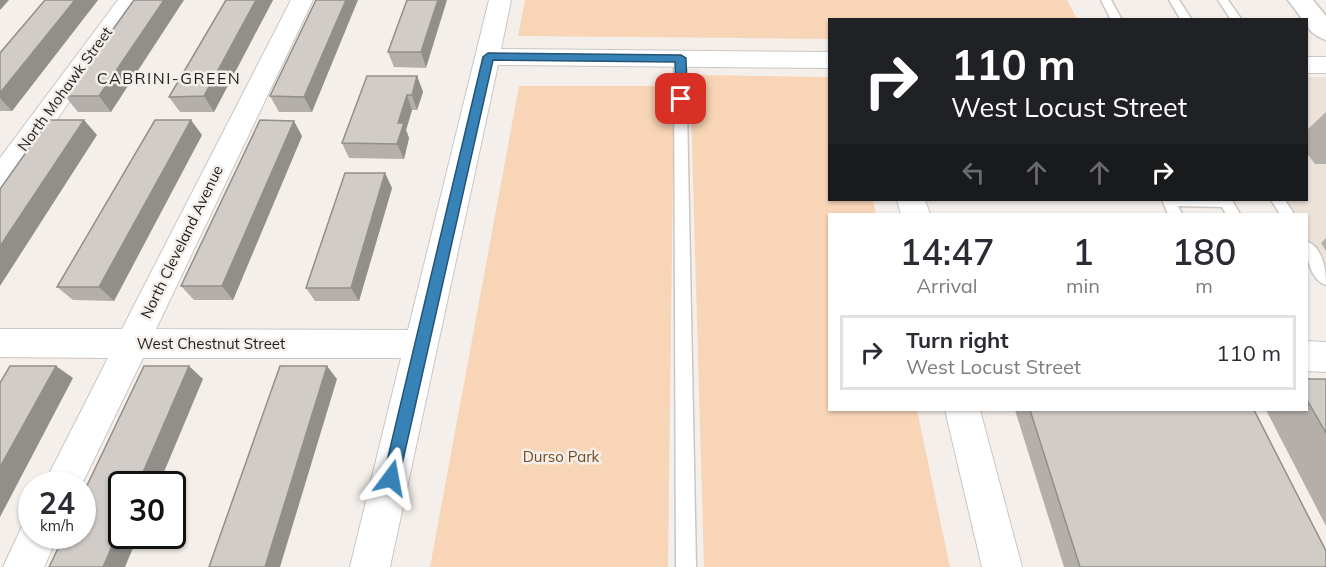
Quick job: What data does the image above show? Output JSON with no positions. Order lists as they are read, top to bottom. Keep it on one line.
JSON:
{"streets":{"street":["North Mohawk Street","North Cleveland Avenue","West Chestnut Street"]},"crossings":[["North Cleveland Avenue","West Chestnut Street"]],"districts":["CABRINI-GREEN"],"parks":["Durso Park"],"page":{"turn":["110 m","West Locust Street"],"eta":["14:47","Arrival","1","min","180","m"],"list":[{"name":"Turn right","note":"West Locust Street","value":"110 m"}],"speed":"24 km/h","limit":"30"}}
